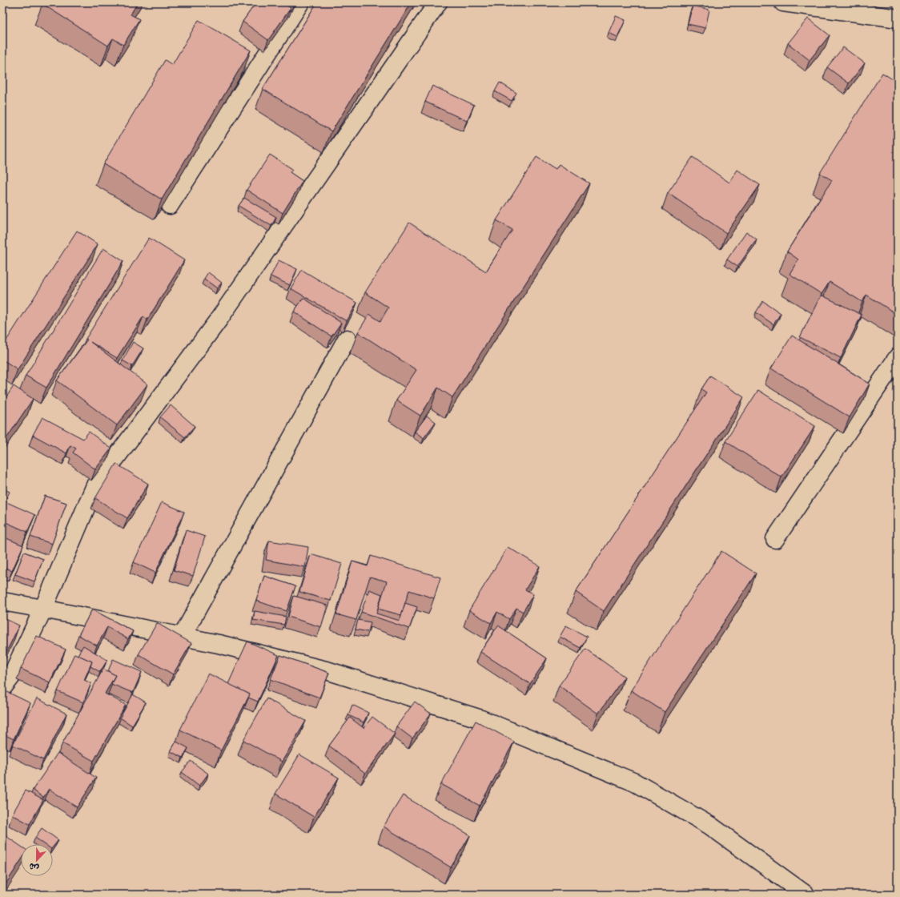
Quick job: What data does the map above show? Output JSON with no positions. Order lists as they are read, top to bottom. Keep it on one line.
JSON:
{"north":"bottom"}
